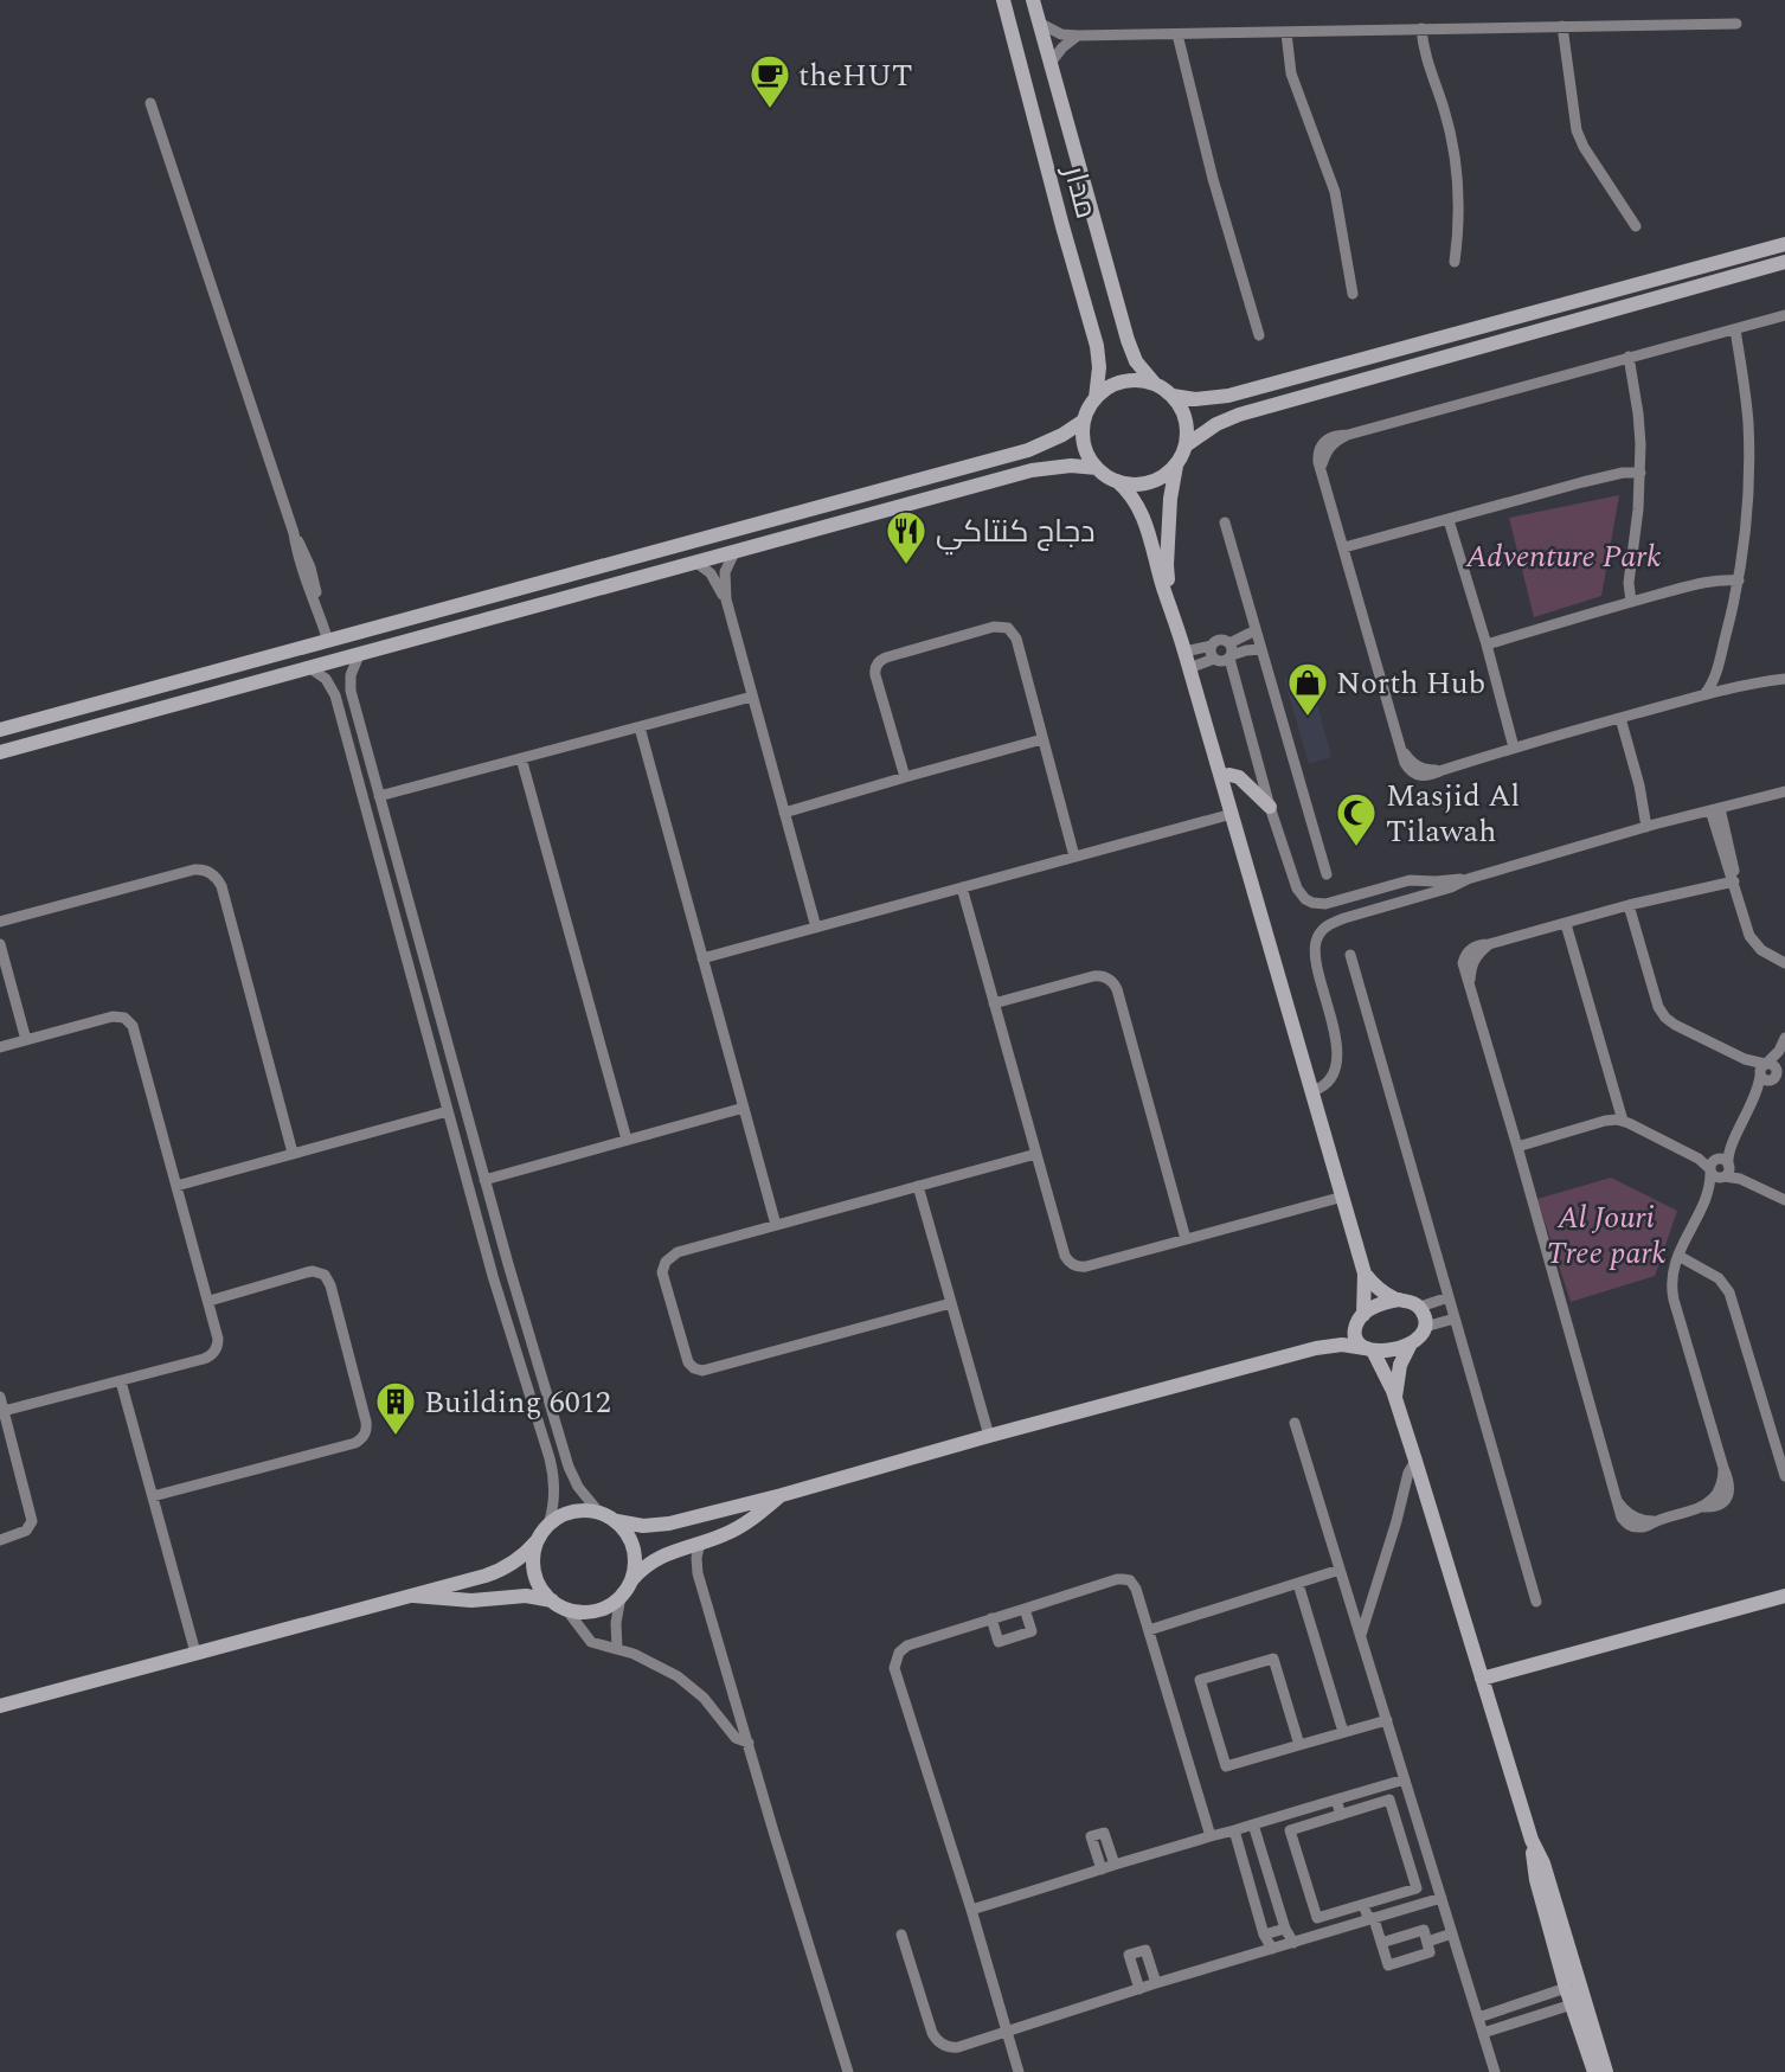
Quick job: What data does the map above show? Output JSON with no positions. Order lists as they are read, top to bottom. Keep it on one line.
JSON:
{"streets":{"street":["مدار"]},"parks":["Adventure Park","Al Jouri Tree park"],"places":{"cafe":["theHUT"],"restaurant":["دجاج كنتاكي"],"shop":["North Hub"],"mosque":["Masjid Al Tilawah"],"building":["Building 6012"]}}
